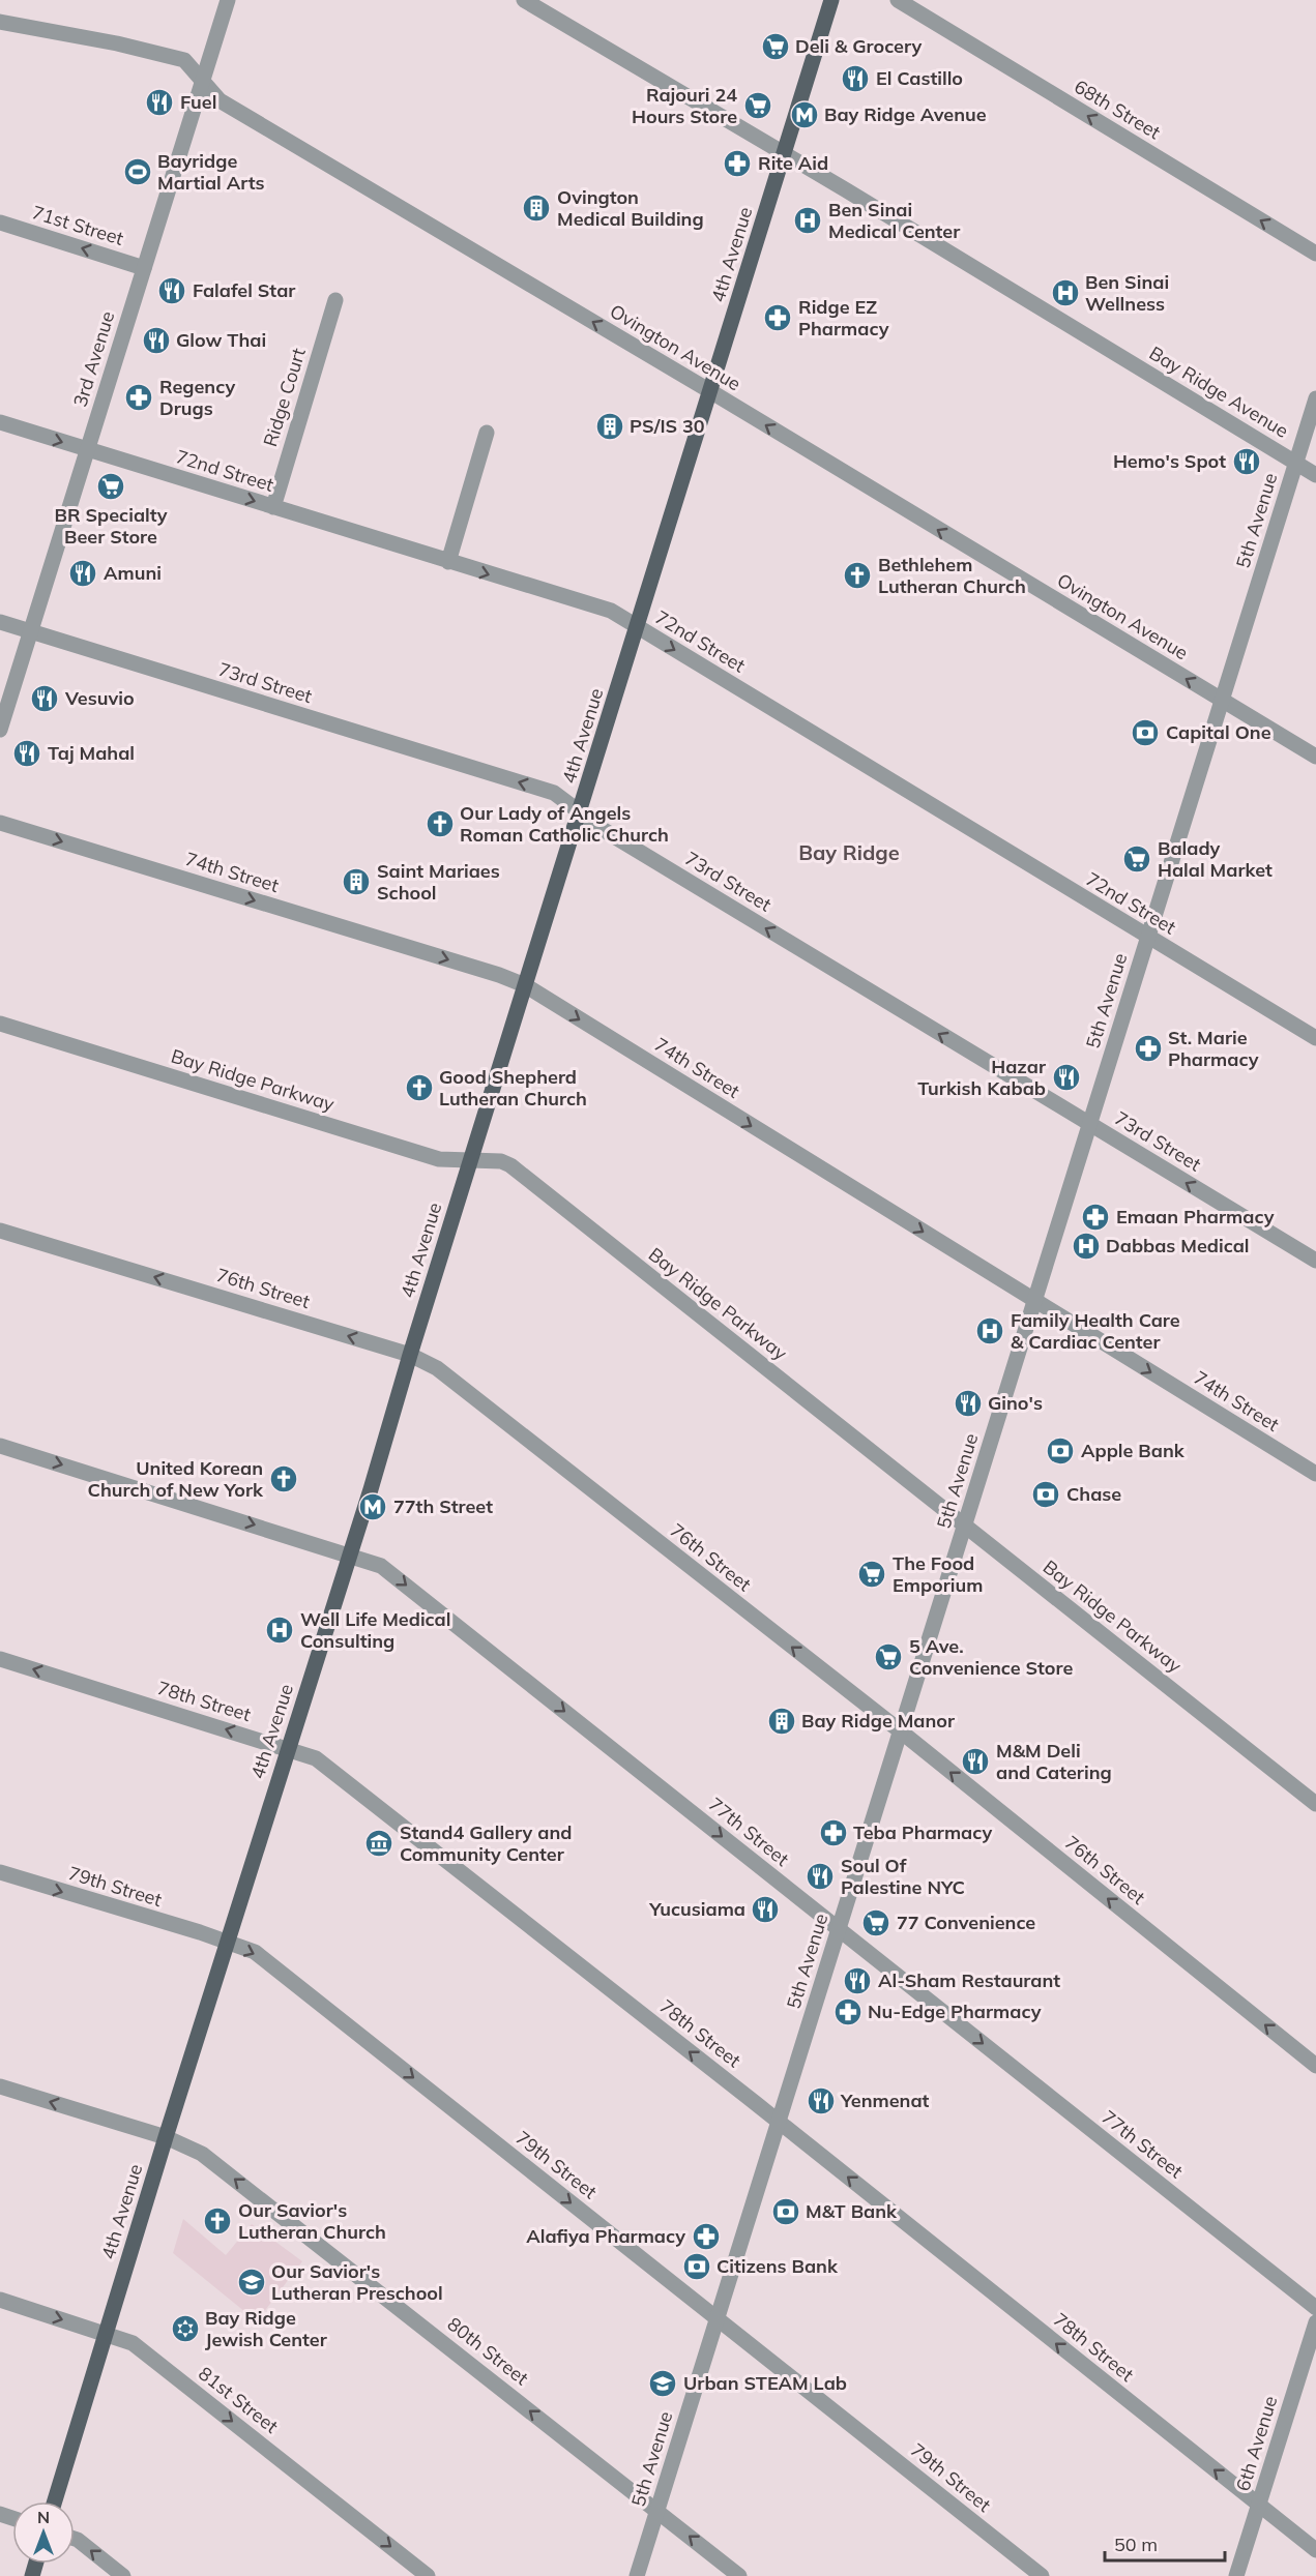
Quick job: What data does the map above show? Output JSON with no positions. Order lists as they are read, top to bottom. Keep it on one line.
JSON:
{"streets":{"main road":["4th Avenue"],"street":["68th Street","71st Street","Ovington Avenue","3rd Avenue","Bay Ridge Avenue","Ridge Court","72nd Street","5th Avenue","73rd Street","74th Street","Bay Ridge Parkway","76th Street","78th Street","77th Street","79th Street","80th Street","81st Street","6th Avenue"]},"crossings":[["71st Street","3rd Avenue"],["4th Avenue","Ovington Avenue"],["4th Avenue","Bay Ridge Avenue"],["4th Avenue","72nd Street"],["4th Avenue","73rd Street"],["4th Avenue","74th Street"],["4th Avenue","Bay Ridge Parkway"],["4th Avenue","76th Street"],["4th Avenue","78th Street"],["4th Avenue","77th Street"],["4th Avenue","79th Street"],["4th Avenue","80th Street"],["4th Avenue","81st Street"],["Ovington Avenue","3rd Avenue"],["Ovington Avenue","5th Avenue"],["3rd Avenue","72nd Street"],["3rd Avenue","73rd Street"],["Bay Ridge Avenue","5th Avenue"],["Ridge Court","72nd Street"],["72nd Street","5th Avenue"],["5th Avenue","73rd Street"],["5th Avenue","74th Street"],["5th Avenue","Bay Ridge Parkway"],["5th Avenue","76th Street"],["5th Avenue","78th Street"],["5th Avenue","77th Street"],["5th Avenue","79th Street"],["5th Avenue","80th Street"],["78th Street","6th Avenue"]],"one_way":["68th Street","71st Street","Ovington Avenue","72nd Street","73rd Street","74th Street","76th Street","78th Street","77th Street","79th Street","80th Street","81st Street"],"districts":["Bay Ridge"],"places":{"supermarket":["Deli & Grocery","Rajouri 24 Hours Store","BR Specialty Beer Store","Balady Halal Market","The Food Emporium","5 Ave. Convenience Store","77 Convenience"],"restaurant":["El Castillo","Fuel","Falafel Star","Glow Thai","Hemo's Spot","Amuni","Vesuvio","Taj Mahal","Hazar Turkish Kabab","Gino's","M&M Deli and Catering","Soul Of Palestine NYC","Yucusiama","Al-Sham Restaurant","Yenmenat"],"metro station":["Bay Ridge Avenue","77th Street"],"pharmacy":["Rite Aid","Ridge EZ Pharmacy","Regency Drugs","St. Marie Pharmacy","Emaan Pharmacy","Teba Pharmacy","Nu-Edge Pharmacy","Alafiya Pharmacy"],"sports":["Bayridge Martial Arts"],"building":["Ovington Medical Building","PS/IS 30","Saint Mariaes School","Bay Ridge Manor"],"hospital":["Ben Sinai Medical Center","Ben Sinai Wellness","Dabbas Medical","Family Health Care & Cardiac Center","Well Life Medical Consulting"],"church":["Bethlehem Lutheran Church","Our Lady of Angels Roman Catholic Church","Good Shepherd Lutheran Church","United Korean Church of New York","Our Savior's Lutheran Church"],"bank":["Capital One","Apple Bank","Chase","M&T Bank","Citizens Bank"],"museum":["Stand4 Gallery and Community Center"],"school or university":["Our Savior's Lutheran Preschool","Urban STEAM Lab"],"synagogue":["Bay Ridge Jewish Center"]},"scale_bar":"50 m","north":"top"}
